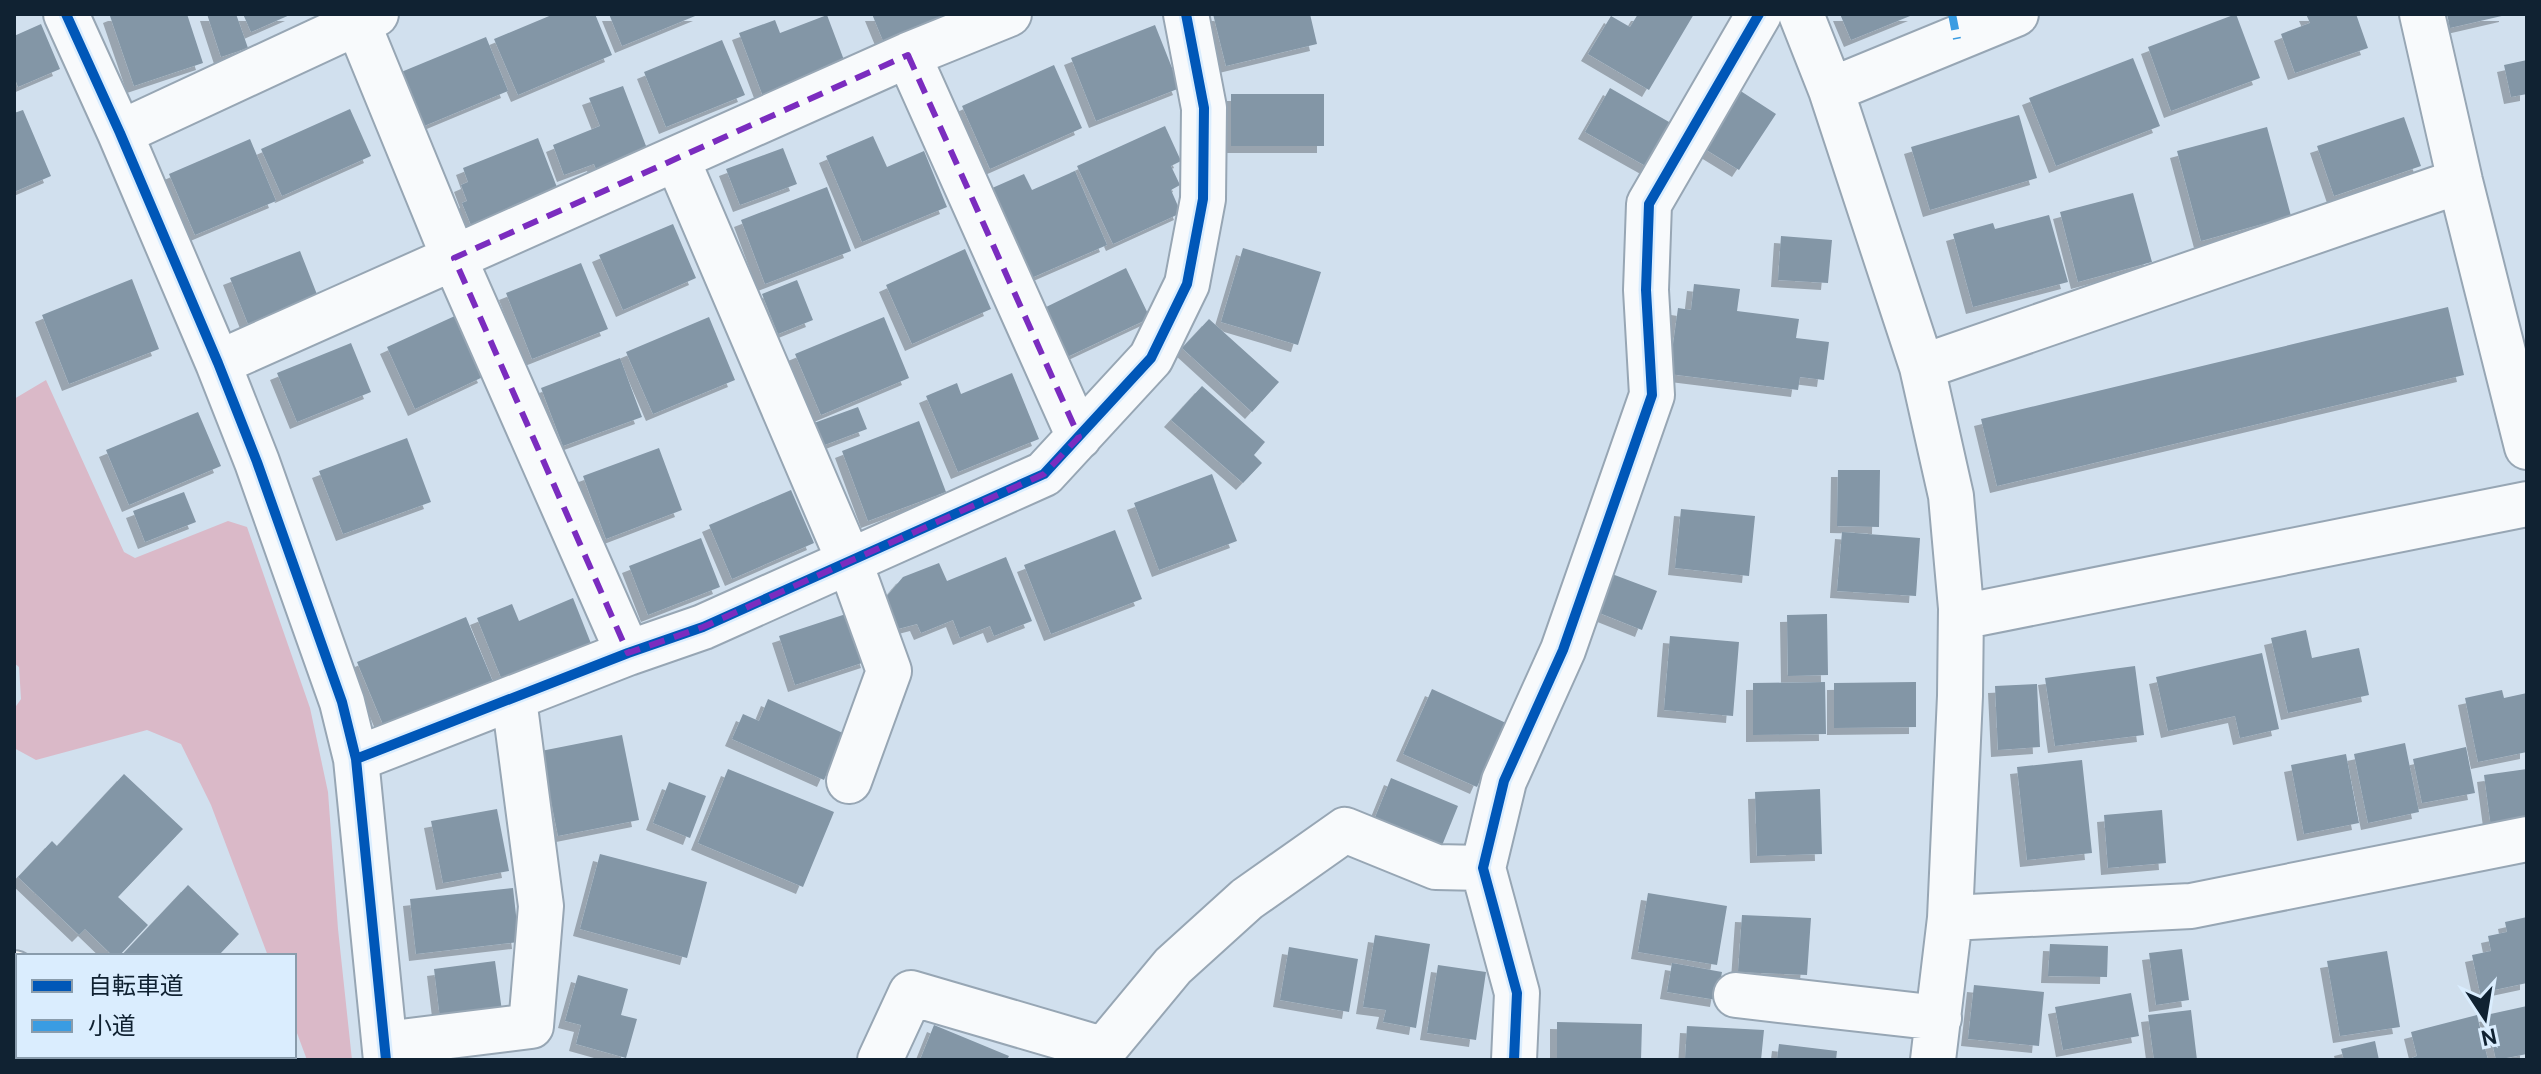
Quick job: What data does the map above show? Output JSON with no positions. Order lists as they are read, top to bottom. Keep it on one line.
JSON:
{"legend":["自転車道","小道"],"north":"bottom"}
